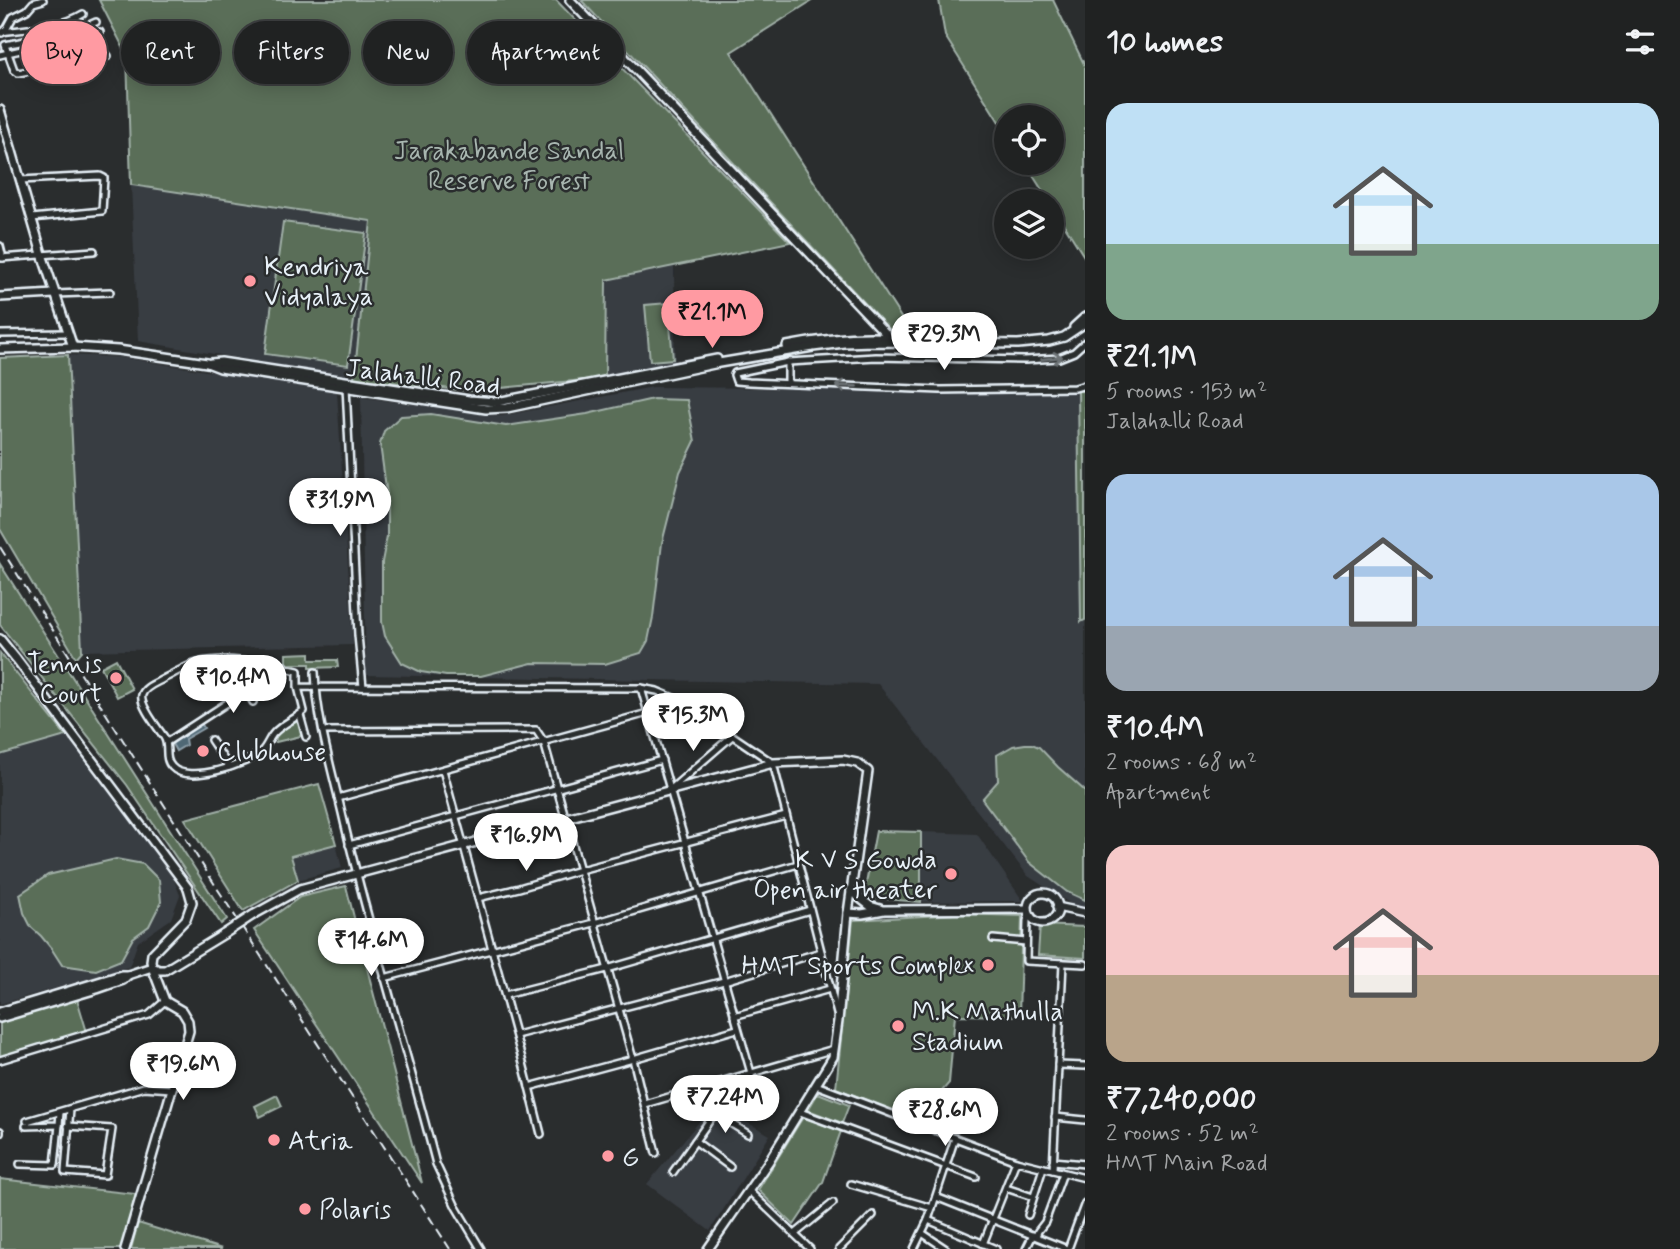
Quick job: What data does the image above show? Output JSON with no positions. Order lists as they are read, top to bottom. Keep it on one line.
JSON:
{"streets":{"street":["Jalahalli Road"]},"parks":["Jarakabande Sandal Reserve Forest"],"places":["Kendriya Vidyalaya","Tennis Court","Clubhouse","K V S Gowda Open air theater","HMT Sports Complex","M.K Mathulla Stadium","Atria","G","Polaris"],"page":{"heading":"10 homes","chip":["Buy","Rent","Filters","New","Apartment"],"list":[{"name":"₹21.1M","note":"5 rooms · 153 m² · Jalahalli Road"},{"name":"₹10.4M","note":"2 rooms · 68 m² · Apartment"},{"name":"₹7,240,000","note":"2 rooms · 52 m² · HMT Main Road"}],"price":["₹21.1M","₹29.3M","₹31.9M","₹10.4M","₹15.3M","₹16.9M","₹14.6M","₹19.6M","₹7.24M","₹28.6M"]}}
